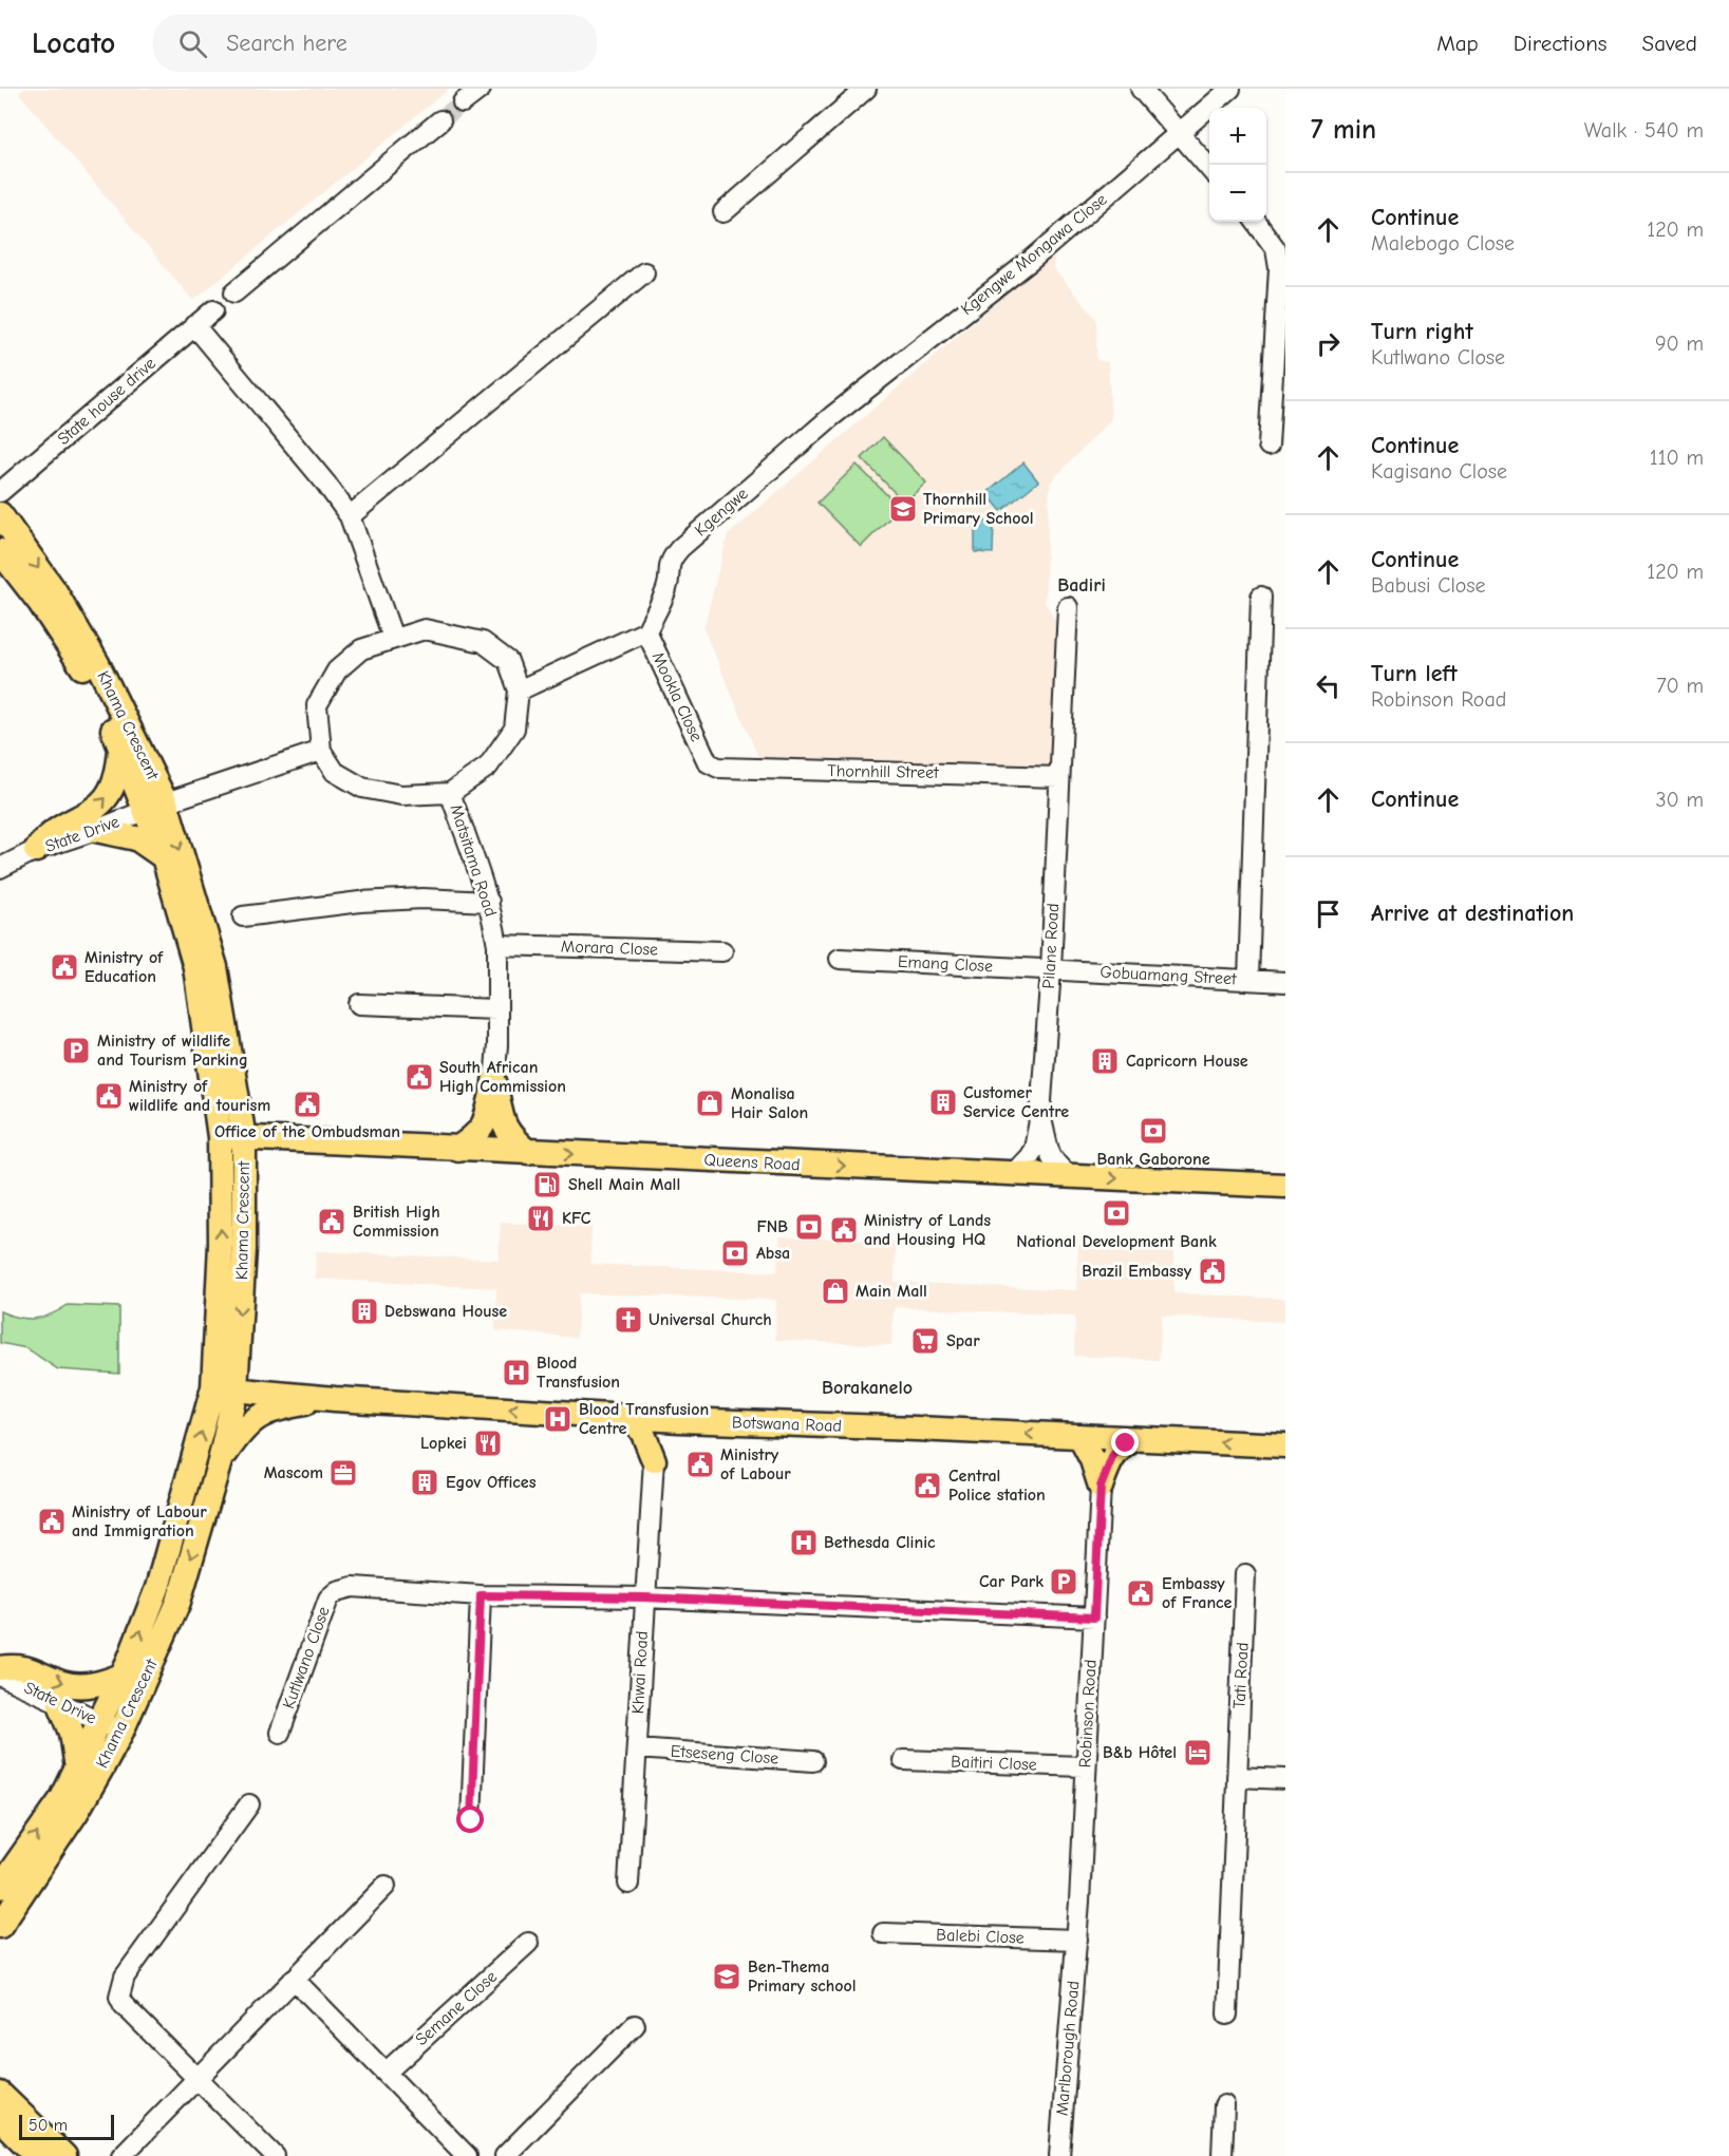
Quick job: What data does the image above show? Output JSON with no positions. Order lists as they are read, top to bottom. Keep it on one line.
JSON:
{"streets":{"main road":["Khama Crescent","Queens Road","Botswana Road"],"street":["Kgengwe Mongawa Close","State house drive","Kgengwe","Mookla Close","Thornhill Street","State Drive","Matsitama Road","Pilane Road","Morara Close","Emang Close","Gobuamang Street","Kutlwano Close","Khwai Road","Tati Road","Robinson Road","Etseseng Close","Baitiri Close","Balebi Close","Semane Close","Marlborough Road"]},"crossings":[["Kgengwe Mongawa Close","Kgengwe"],["Kgengwe","Mookla Close"],["Mookla Close","Thornhill Street"],["Khama Crescent","State Drive"],["Khama Crescent","Queens Road"],["Khama Crescent","Botswana Road"],["Thornhill Street","Pilane Road"],["State Drive","Matsitama Road"],["Matsitama Road","Morara Close"],["Pilane Road","Emang Close"],["Pilane Road","Gobuamang Street"],["Emang Close","Gobuamang Street"],["Kutlwano Close","Khwai Road"],["Kutlwano Close","Robinson Road"],["Khwai Road","Etseseng Close"],["Robinson Road","Baitiri Close"],["Robinson Road","Balebi Close"],["Robinson Road","Marlborough Road"],["Balebi Close","Marlborough Road"]],"one_way":["Queens Road","Botswana Road"],"districts":["Badiri","Borakanelo"],"places":{"school or university":["Thornhill Primary School","Ben-Thema Primary school"],"public building":["Ministry of Education","South African High Commission","Ministry of wildlife and tourism","Office of the Ombudsman","British High Commission","Ministry of Lands and Housing HQ","Brazil Embassy","Ministry of Labour","Central Police station","Ministry of Labour and Immigration","Embassy of France"],"parking":["Ministry of wildlife and Tourism Parking","Car Park"],"building":["Capricorn House","Customer Service Centre","Debswana House","Egov Offices"],"shop":["Monalisa Hair Salon","Main Mall"],"bank":["Bank Gaborone","National Development Bank","FNB","Absa"],"fuel station":["Shell Main Mall"],"restaurant":["KFC","Lopkei"],"church":["Universal Church"],"supermarket":["Spar"],"hospital":["Blood Transfusion","Blood Transfusion Centre","Bethesda Clinic"],"office":["Mascom"],"hotel":["B&b Hôtel"]},"scale_bar":"50 m","page":{"header":"Locato","search":"Search here","nav":["Map","Directions","Saved"],"heading":["7 min","Walk · 540 m"],"map_buttons":["+","−"],"list":[["Continue","Malebogo Close","120 m"],["Turn right","Kutlwano Close","90 m"],["Continue","Kagisano Close","110 m"],["Continue","Babusi Close","120 m"],["Turn left","Robinson Road","70 m"],["Continue","30 m"],"Arrive at destination"],"scale":"50 m"}}
